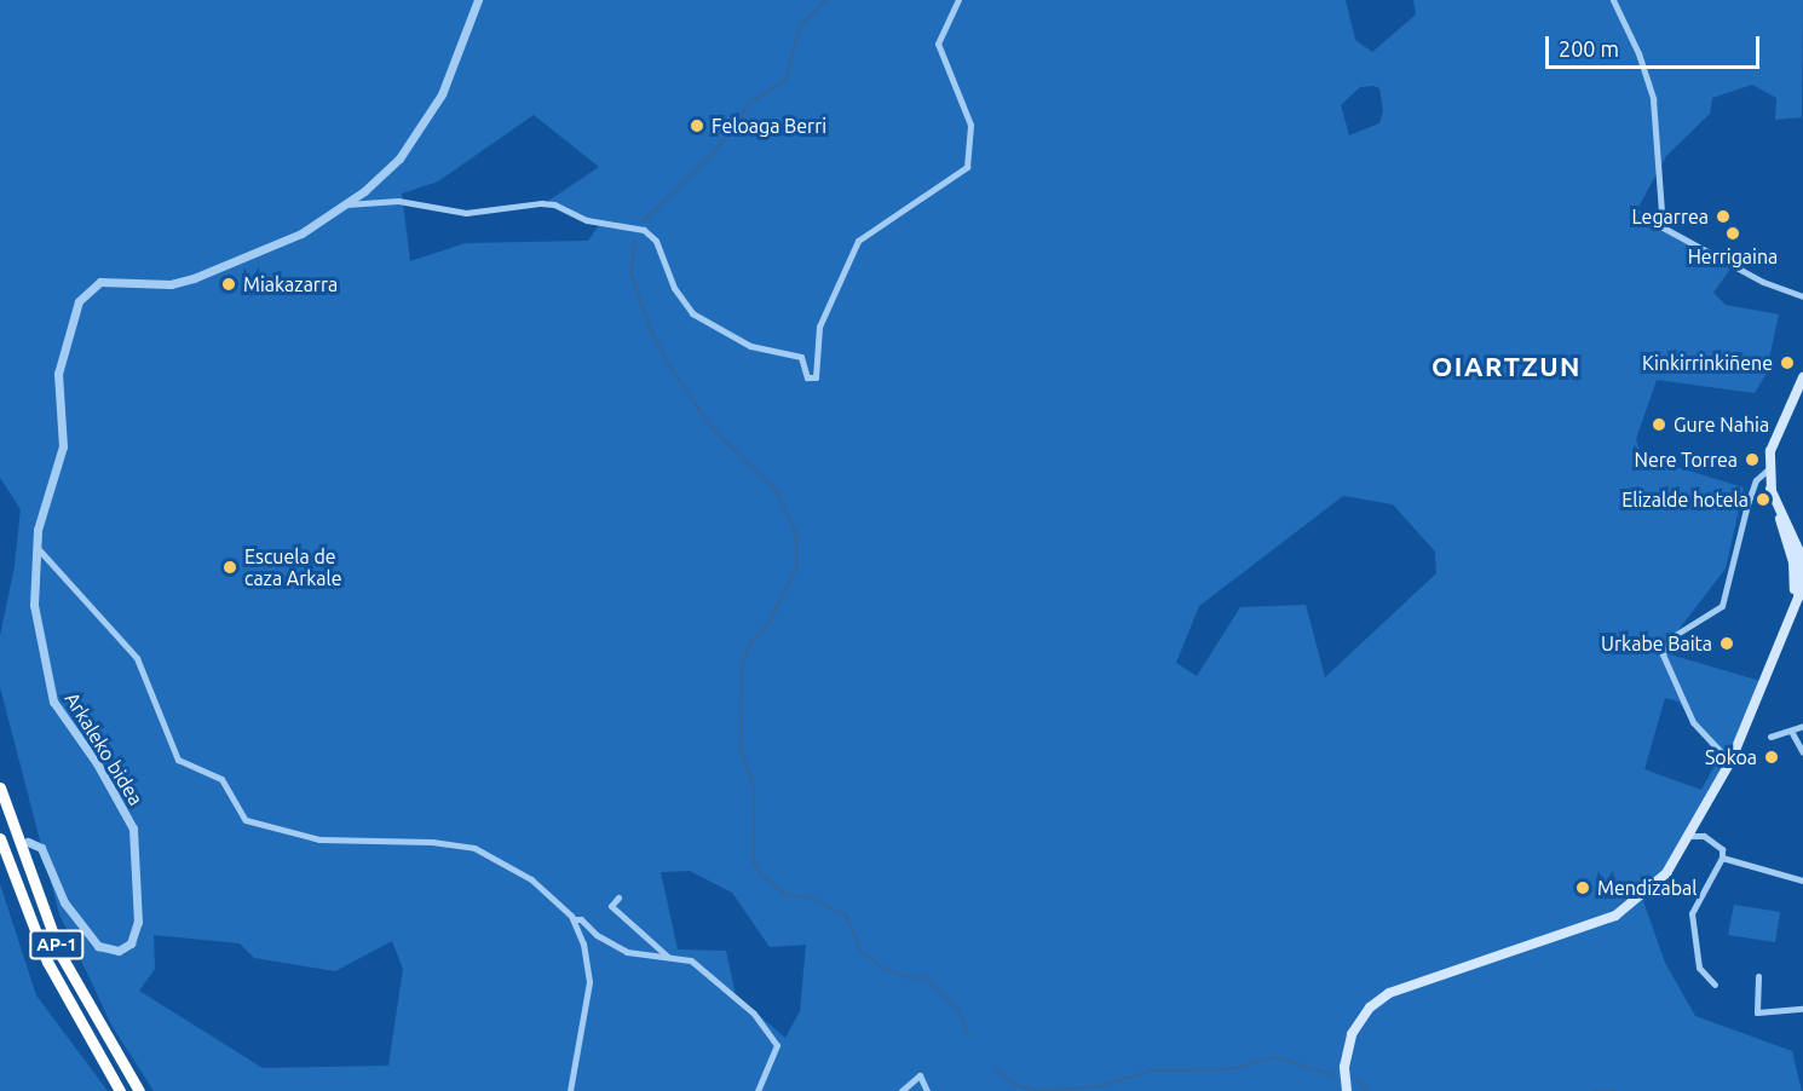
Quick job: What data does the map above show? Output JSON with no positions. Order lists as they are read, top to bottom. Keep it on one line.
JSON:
{"streets":{"highway":["AP-1"],"street":["Arkaleko bidea"]},"districts":["OIARTZUN"],"places":["Feloaga Berri","Legarrea","Herrigaina","Miakazarra","Kinkirrinkiñene","Gure Nahia","Nere Torrea","Elizalde hotela","Escuela de caza Arkale","Urkabe Baita","Sokoa","Mendizabal"],"scale_bar":"200 m"}
